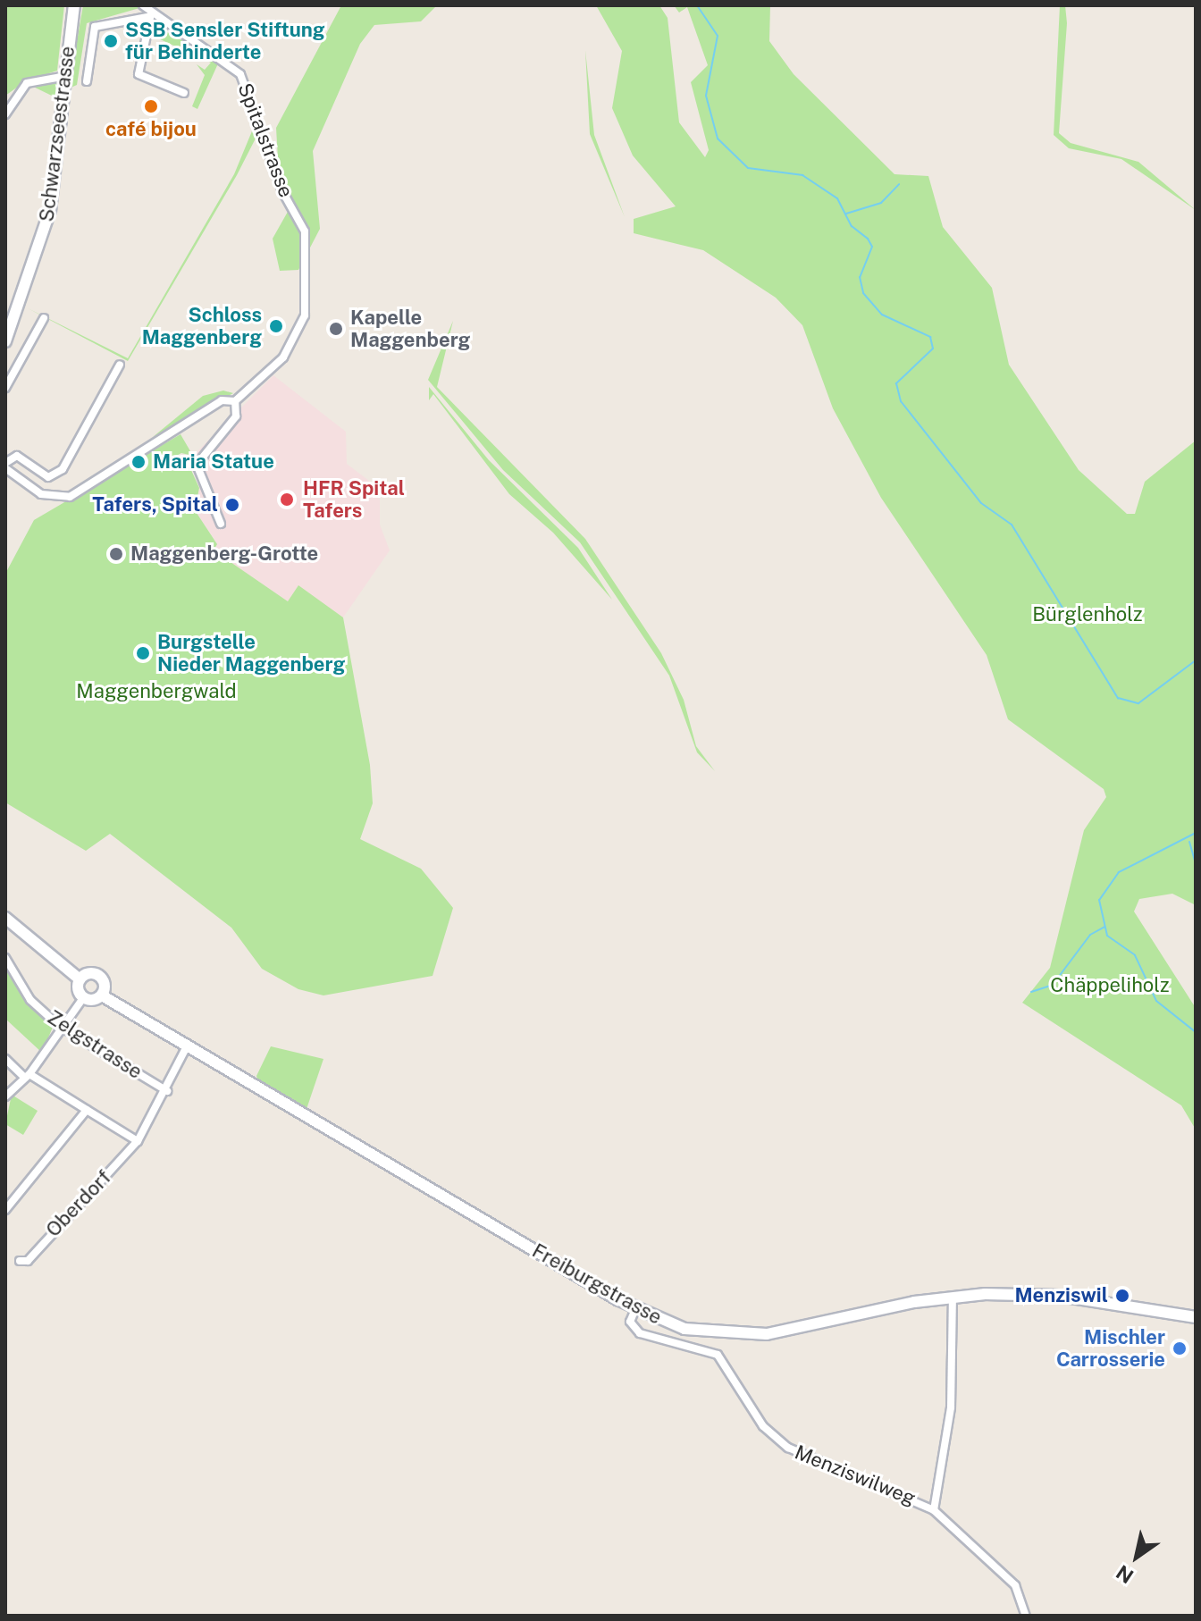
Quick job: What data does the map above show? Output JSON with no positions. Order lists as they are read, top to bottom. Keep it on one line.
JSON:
{"streets":{"main road":["Schwarzseestrasse","Freiburgstrasse"],"street":["Spitalstrasse","Zelgstrasse","Oberdorf","Menziswilweg"]},"crossings":[["Zelgstrasse","Oberdorf"],["Oberdorf","Freiburgstrasse"],["Freiburgstrasse","Menziswilweg"]],"parks":["Bürglenholz","Maggenbergwald","Chäppeliholz"],"places":["SSB Sensler Stiftung für Behinderte","café bijou","Schloss Maggenberg","Kapelle Maggenberg","Maria Statue","HFR Spital Tafers","Tafers, Spital","Maggenberg-Grotte","Burgstelle Nieder Maggenberg","Menziswil","Mischler Carrosserie"],"north":"bottom left"}
